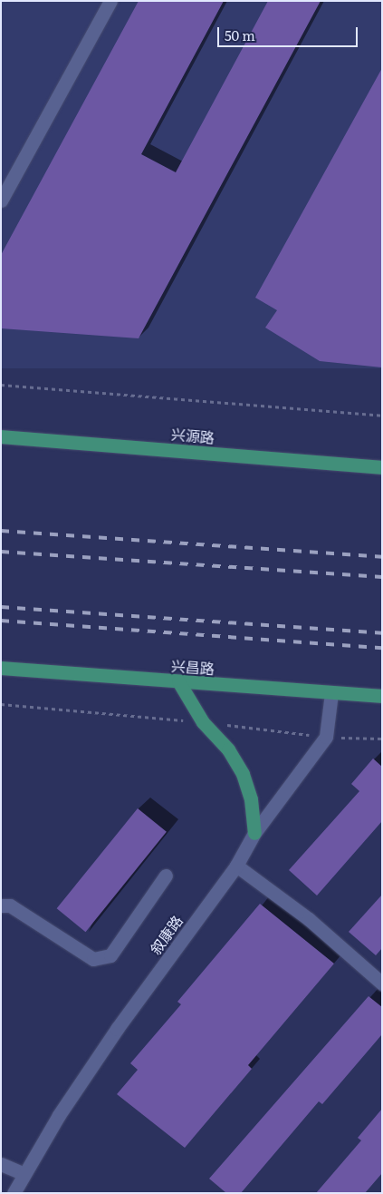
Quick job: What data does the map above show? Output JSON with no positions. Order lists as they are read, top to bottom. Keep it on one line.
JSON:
{"streets":{"main road":["兴源路","兴昌路"],"street":["叙康路"]},"crossings":[["兴昌路","叙康路"]],"scale_bar":"50 m"}
